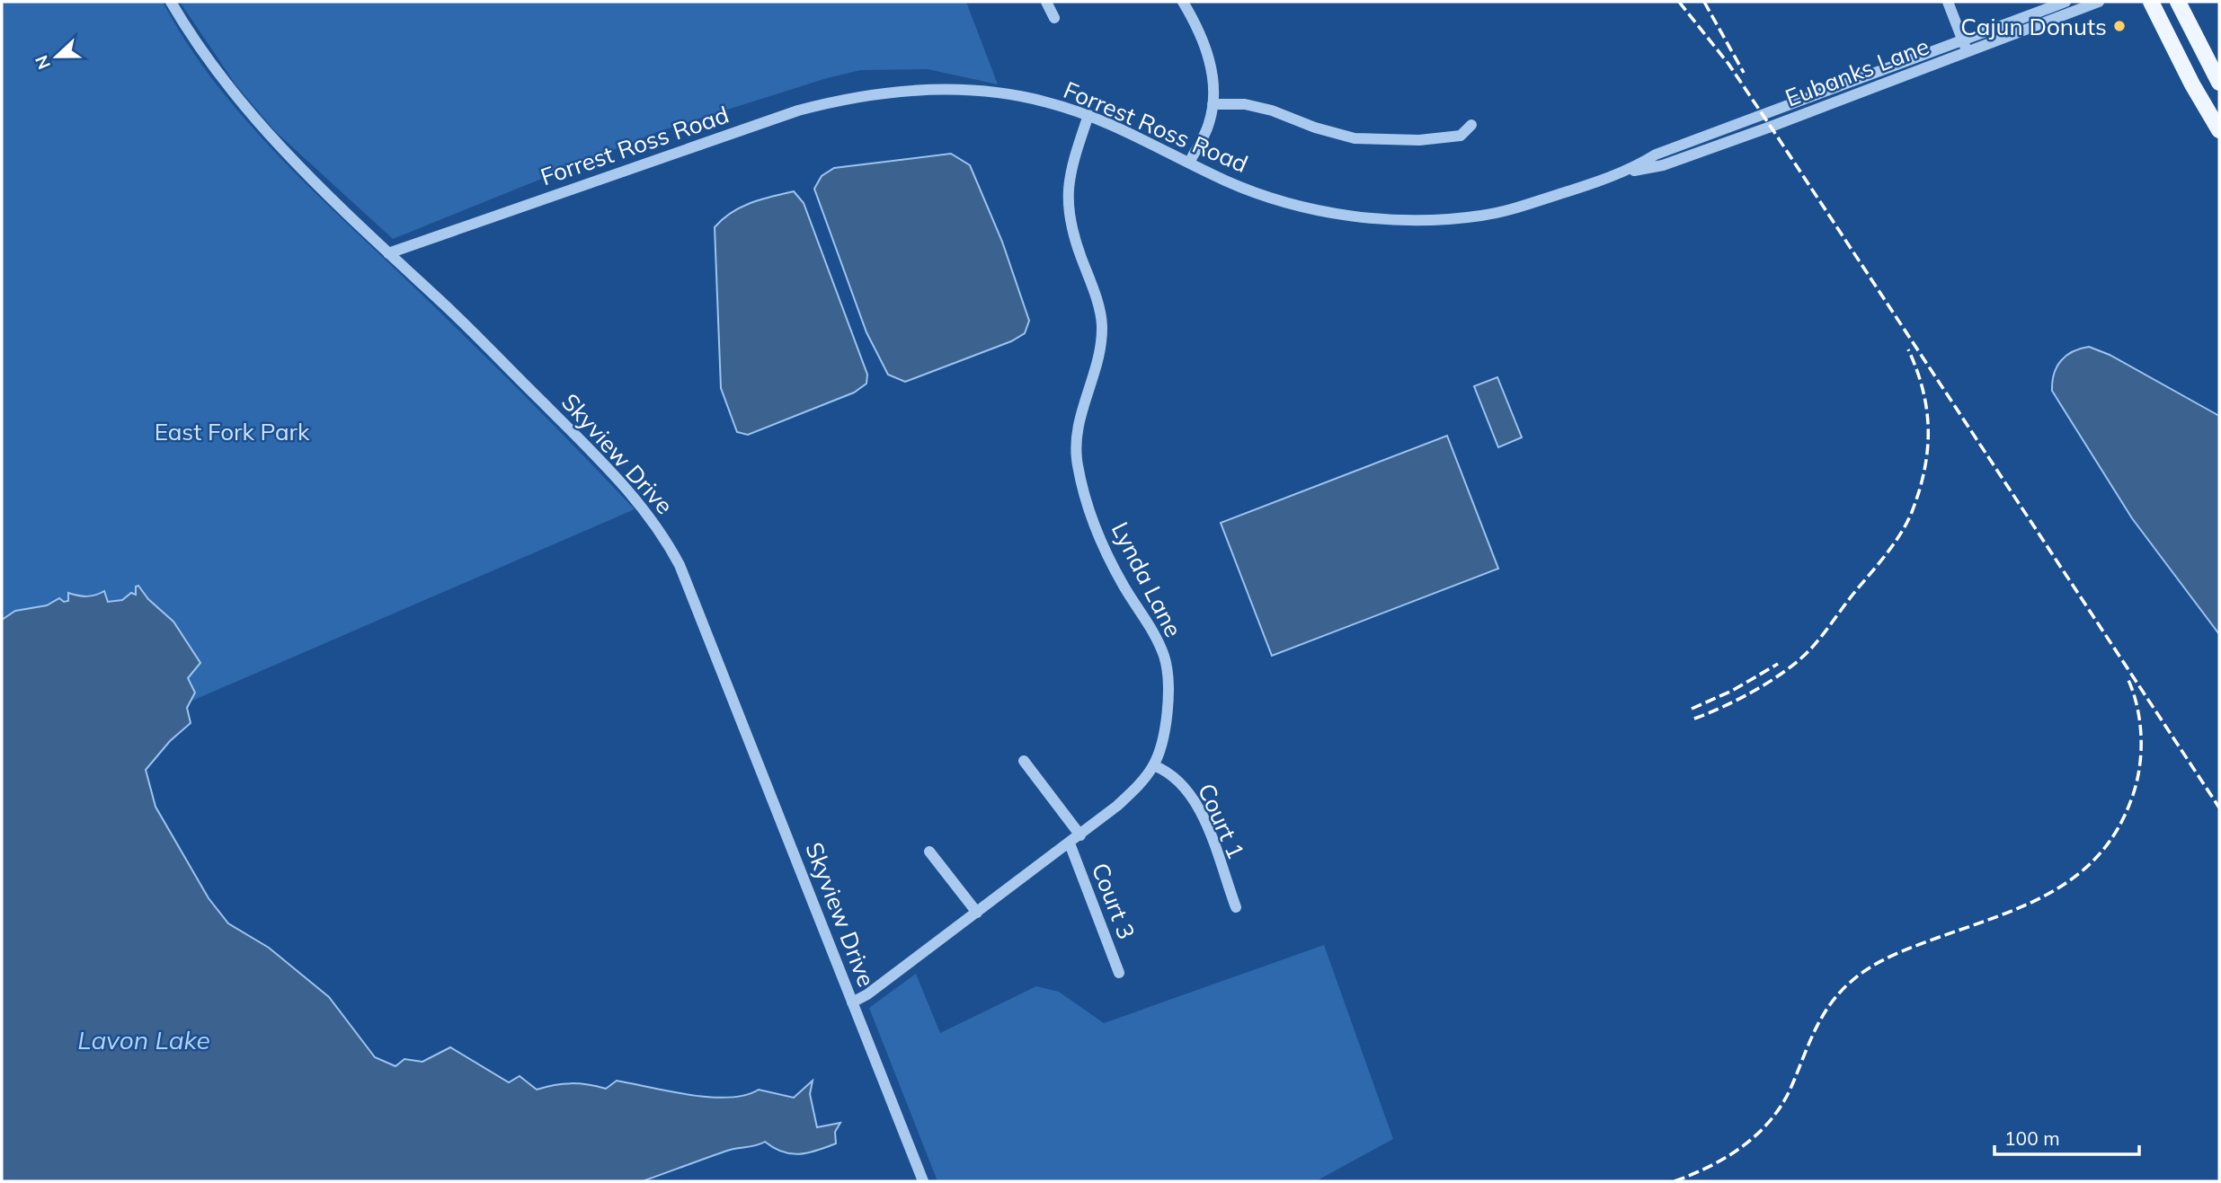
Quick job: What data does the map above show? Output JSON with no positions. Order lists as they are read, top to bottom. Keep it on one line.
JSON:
{"streets":{"street":["Eubanks Lane","Forrest Ross Road","Skyview Drive","Lynda Lane","Court 1","Court 3"]},"crossings":[["Eubanks Lane","Forrest Ross Road"],["Forrest Ross Road","Skyview Drive"],["Forrest Ross Road","Lynda Lane"],["Skyview Drive","Lynda Lane"],["Lynda Lane","Court 1"],["Lynda Lane","Court 3"]],"water":["Lavon Lake"],"parks":["East Fork Park"],"places":["Cajun Donuts"],"scale_bar":"100 m","north":"left"}
